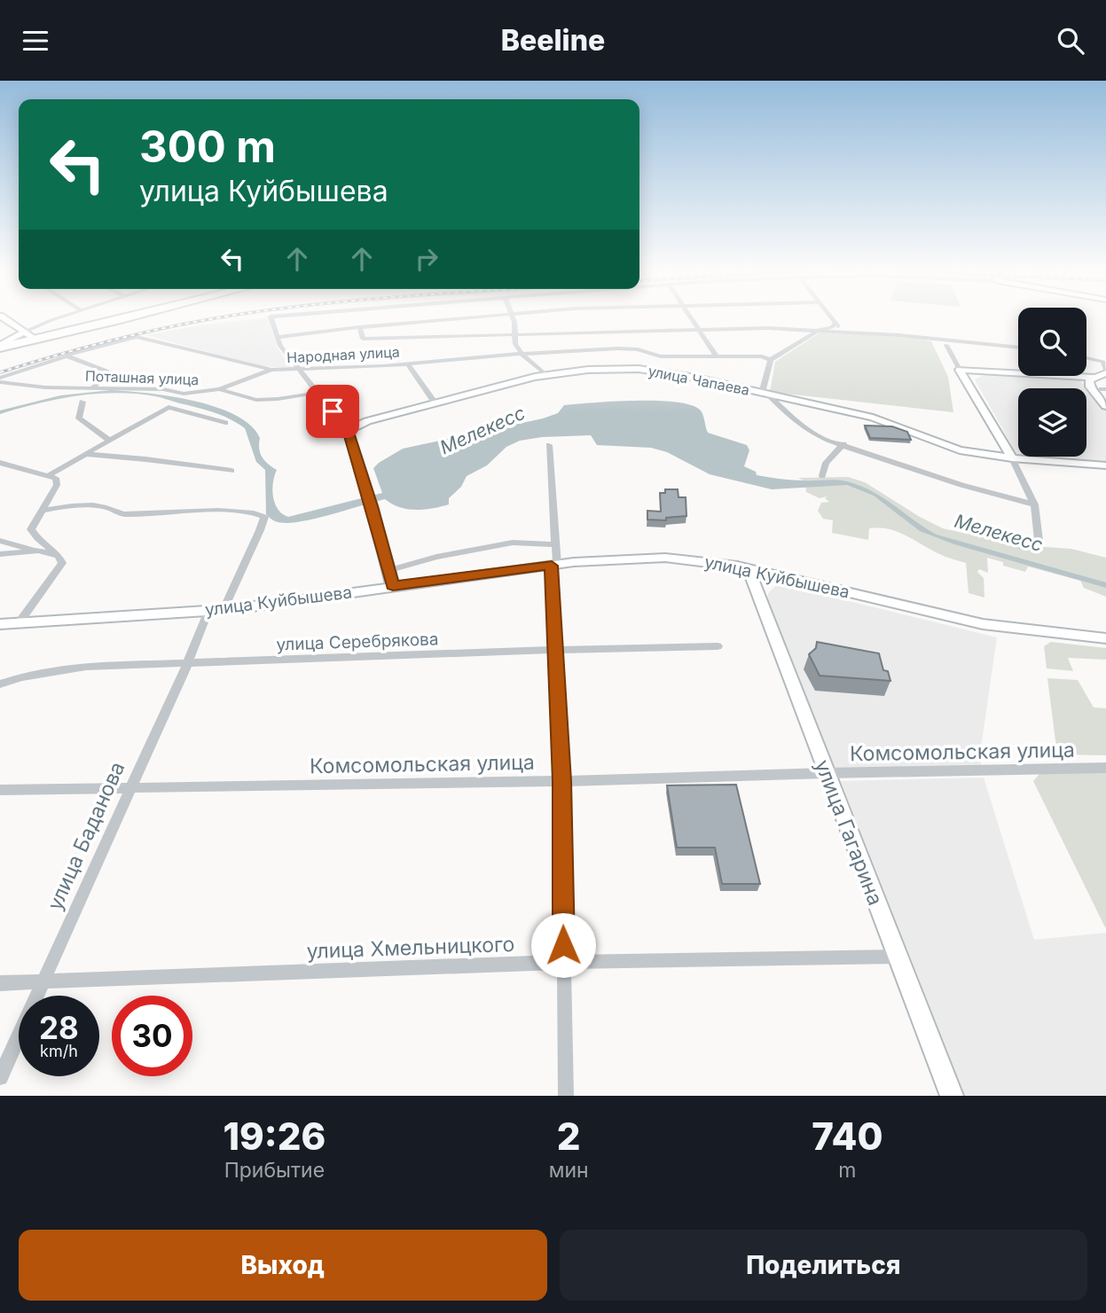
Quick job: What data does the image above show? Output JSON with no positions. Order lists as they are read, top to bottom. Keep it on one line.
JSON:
{"streets":{"street":["Народная улица","Поташная улица","улица Чапаева","улица Куйбышева","улица Серебрякова","Комсомольская улица","улица Гагарина","улица Баданова","улица Хмельницкого"]},"crossings":[["улица Куйбышева","улица Гагарина"],["улица Куйбышева","улица Баданова"],["улица Серебрякова","улица Баданова"],["Комсомольская улица","улица Гагарина"],["Комсомольская улица","улица Баданова"],["улица Гагарина","улица Хмельницкого"],["улица Баданова","улица Хмельницкого"]],"water":["Мелекесс"],"page":{"header":"Beeline","turn":["300 m","улица Куйбышева"],"speed":"28 km/h","limit":"30","eta":["19:26","Прибытие","2","мин","740","m"],"buttons":["Выход","Поделиться"]}}
